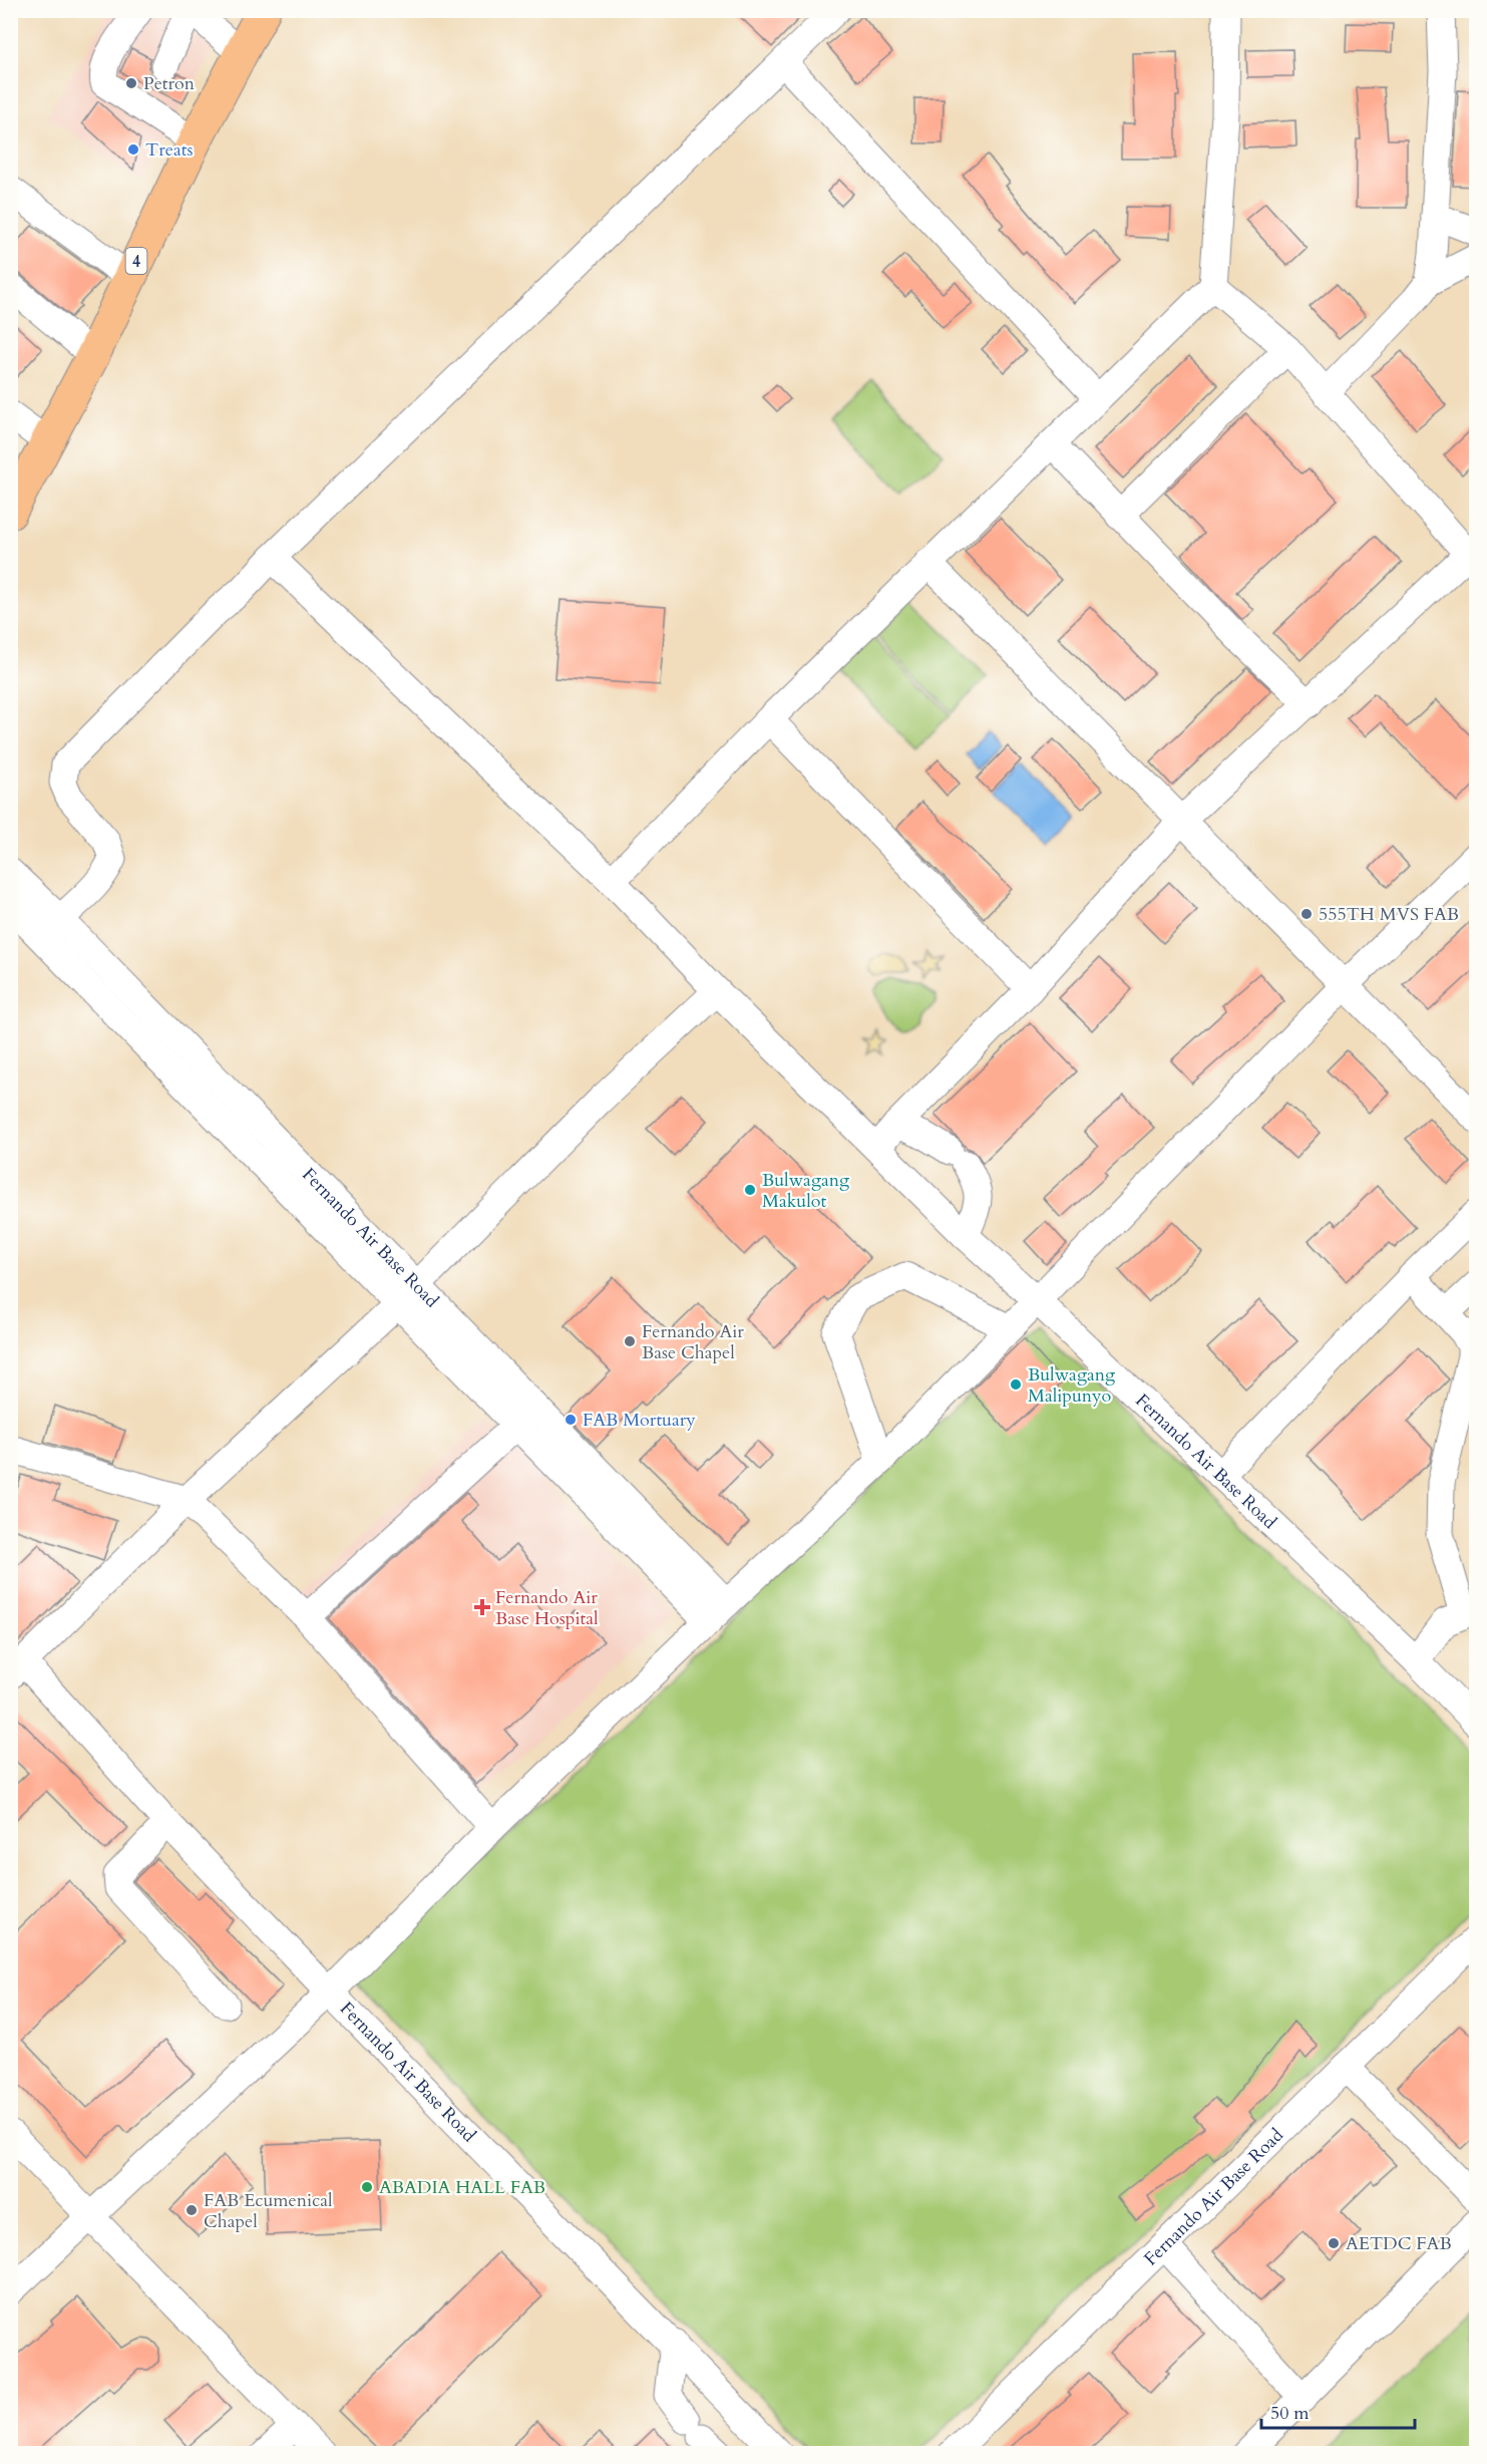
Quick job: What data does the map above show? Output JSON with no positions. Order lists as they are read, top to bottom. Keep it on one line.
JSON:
{"streets":{"highway":["4"],"street":["Fernando Air Base Road"]},"places":{"other":["Petron","Treats","555TH MVS FAB","Bulwagang Makulot","Fernando Air Base Chapel","Bulwagang Malipunyo","FAB Mortuary","ABADIA HALL FAB","FAB Ecumenical Chapel","AETDC FAB"],"health":["Fernando Air Base Hospital"]},"scale_bar":"50 m"}
